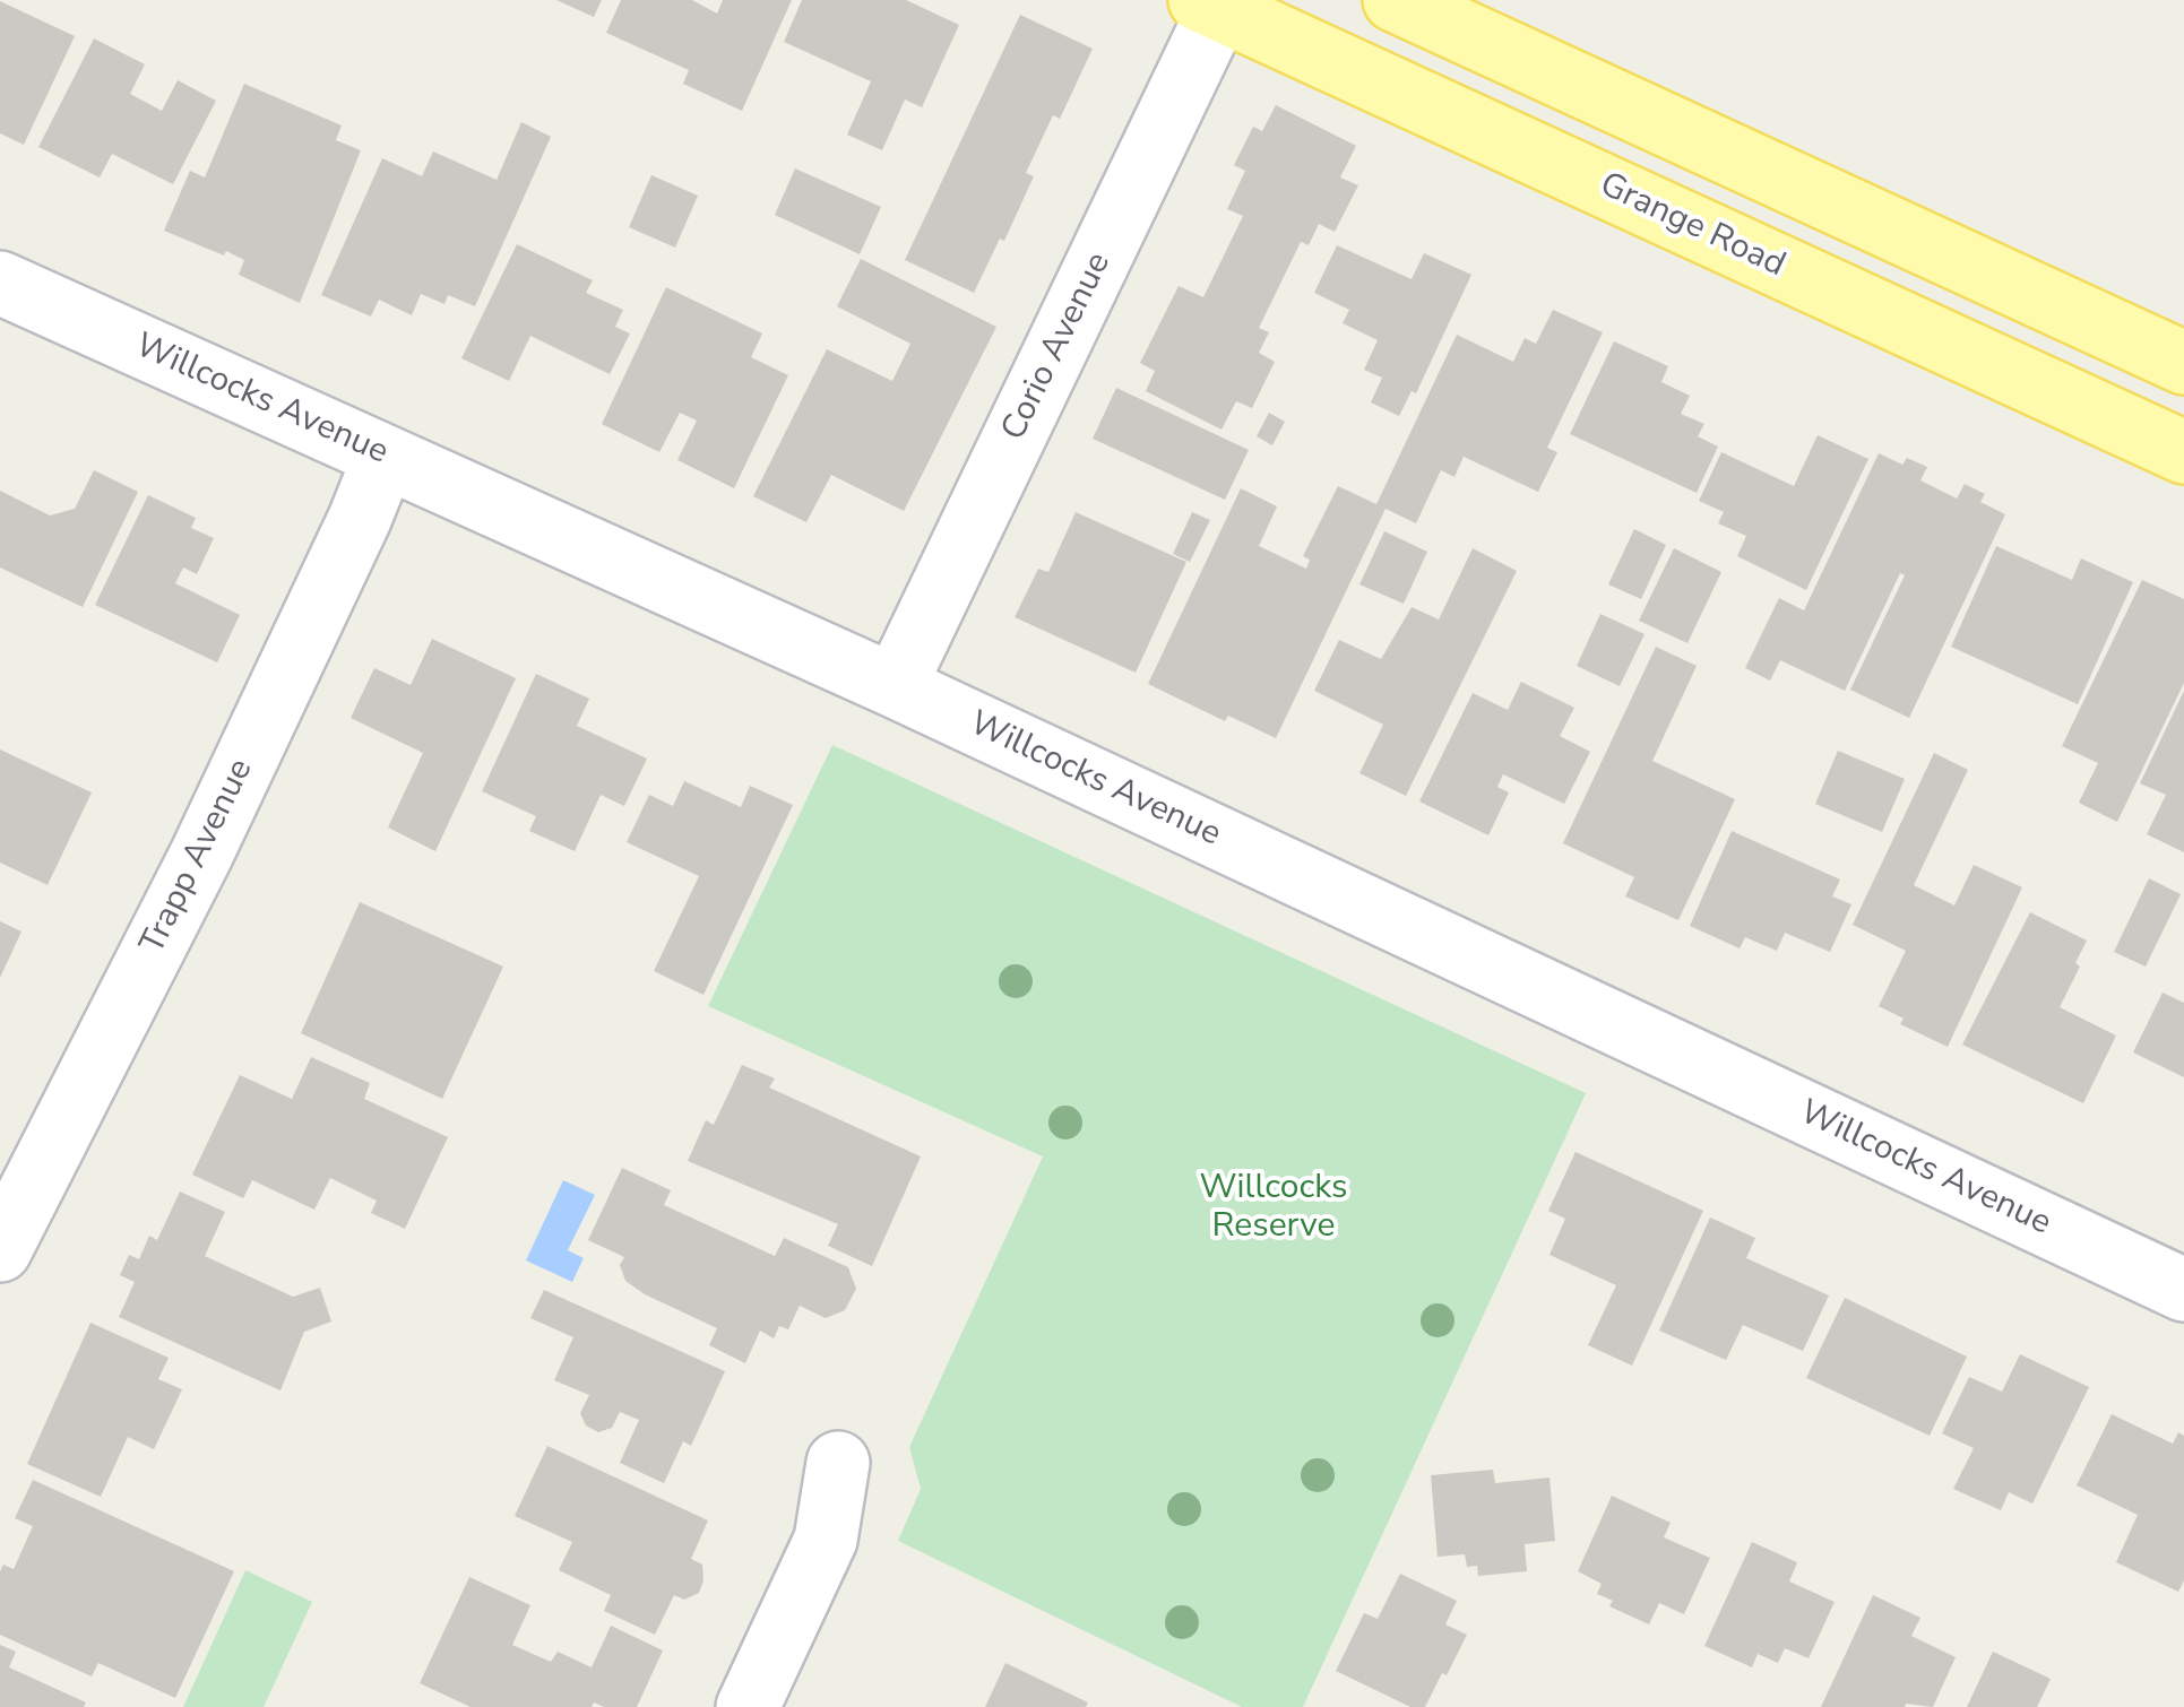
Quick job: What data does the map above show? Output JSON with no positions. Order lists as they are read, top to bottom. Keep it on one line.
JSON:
{"streets":{"main road":["Grange Road"],"street":["Corio Avenue","Willcocks Avenue","Trapp Avenue"]},"crossings":[["Grange Road","Corio Avenue"],["Corio Avenue","Willcocks Avenue"],["Willcocks Avenue","Trapp Avenue"]],"parks":["Willcocks Reserve"]}
